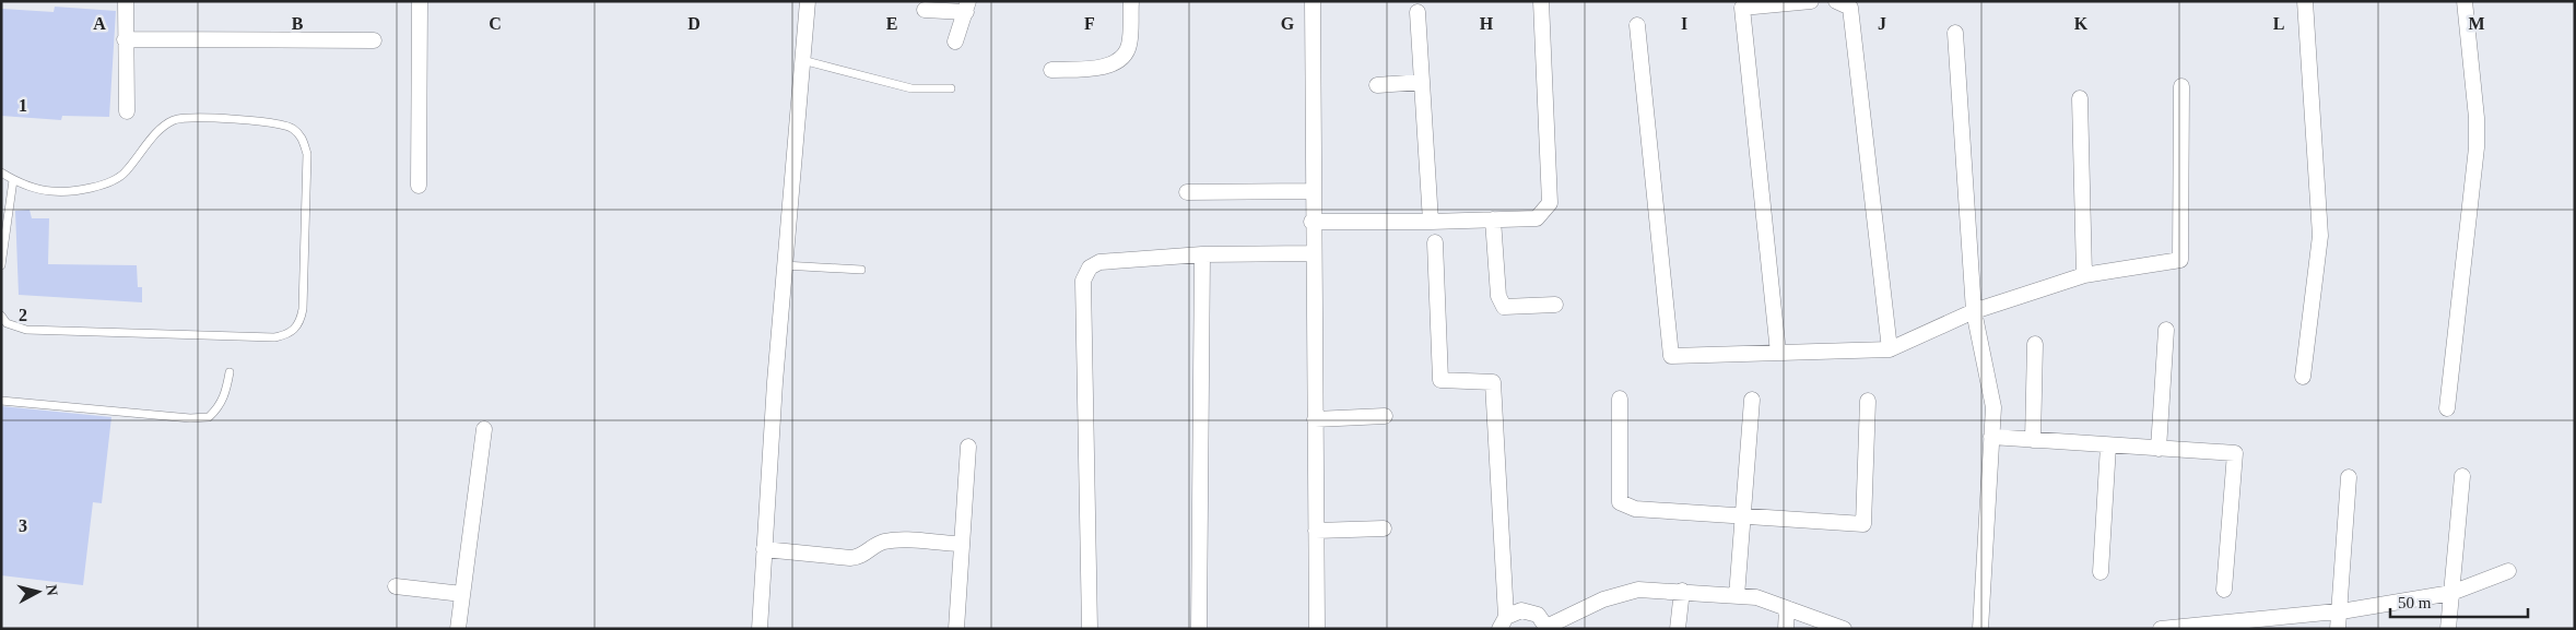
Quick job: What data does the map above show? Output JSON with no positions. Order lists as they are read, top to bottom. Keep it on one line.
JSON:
{"scale_bar":"50 m","north":"right","grid":{"columns":["A","B","C","D","E","F","G","H","I","J","K","L","M"],"rows":["1","2","3"]}}
